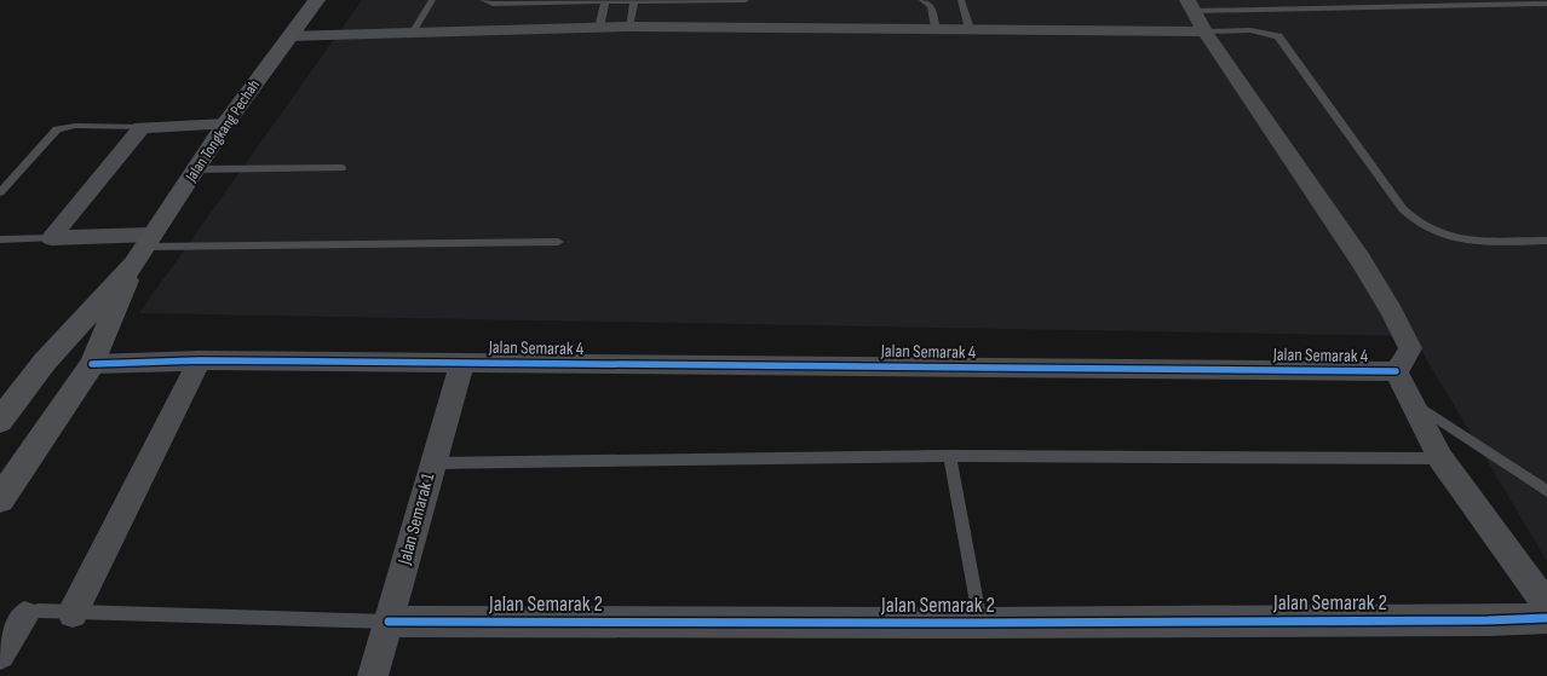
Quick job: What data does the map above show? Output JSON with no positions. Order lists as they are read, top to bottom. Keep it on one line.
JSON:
{"streets":{"main road":["Jalan Tongkang Pechah"],"street":["Jalan Semarak 4","Jalan Semarak 1","Jalan Semarak 2"]},"crossings":[["Jalan Tongkang Pechah","Jalan Semarak 4"],["Jalan Semarak 4","Jalan Semarak 1"],["Jalan Semarak 1","Jalan Semarak 2"]]}
